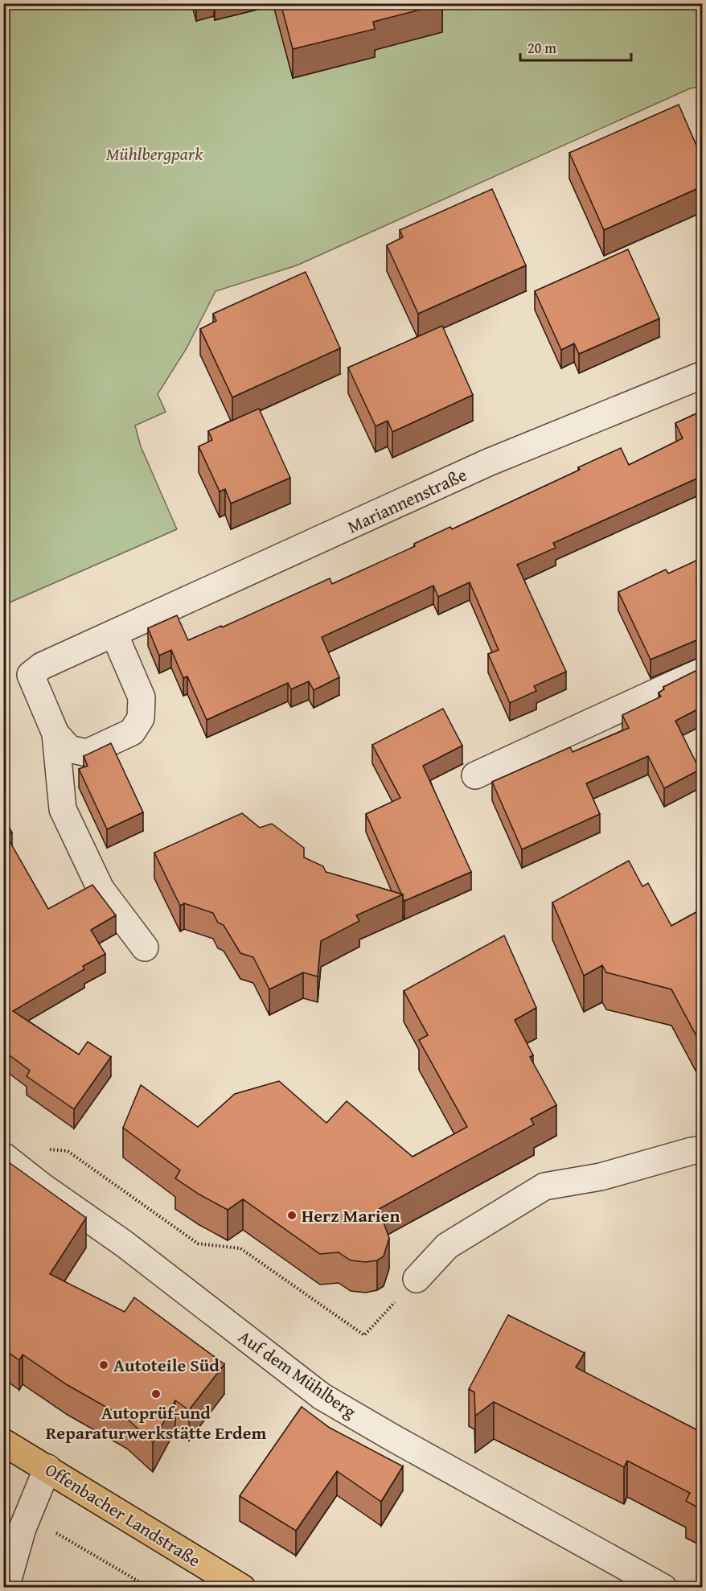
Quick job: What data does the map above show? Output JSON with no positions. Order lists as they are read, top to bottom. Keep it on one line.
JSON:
{"streets":{"main road":["Offenbacher Landstraße"],"street":["Mariannenstraße","Auf dem Mühlberg"]},"parks":["Mühlbergpark"],"places":["Herz Marien","Autoteile Süd","Autoprüf-und Reparaturwerkstätte Erdem"],"scale_bar":"20 m"}
